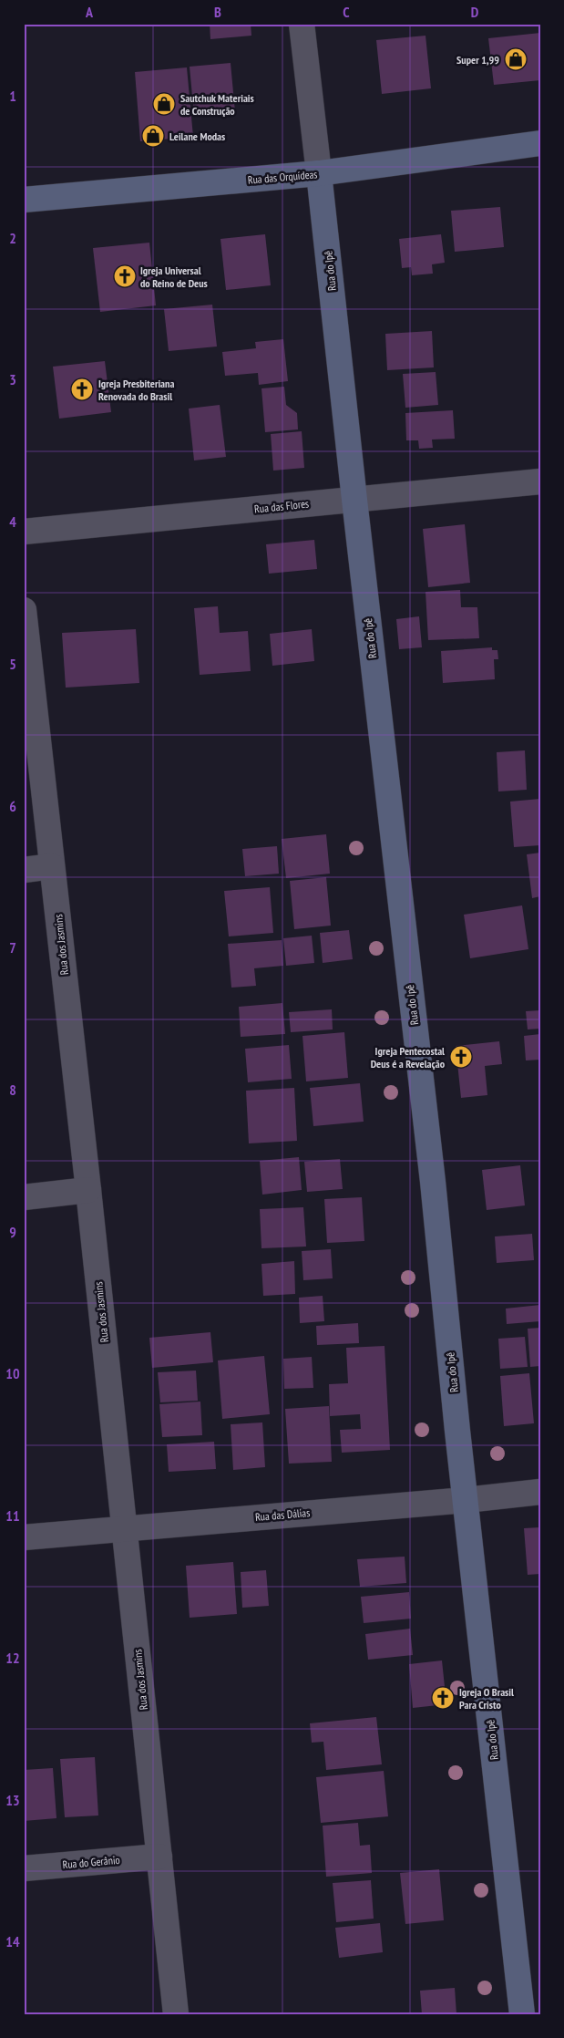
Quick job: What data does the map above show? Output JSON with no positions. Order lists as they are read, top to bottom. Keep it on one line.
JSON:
{"streets":{"street":["Rua das Orquídeas","Rua do Ipê","Rua das Flores","Rua dos Jasmins","Rua das Dálias","Rua do Gerânio"]},"crossings":[["Rua das Orquídeas","Rua do Ipê"],["Rua do Ipê","Rua das Flores"],["Rua do Ipê","Rua das Dálias"],["Rua dos Jasmins","Rua das Dálias"],["Rua dos Jasmins","Rua do Gerânio"]],"places":{"shop":["Super 1,99","Sautchuk Materiais de Construção","Leilane Modas"],"church":["Igreja Universal do Reino de Deus","Igreja Presbiteriana Renovada do Brasil","Igreja Pentecostal Deus é a Revelação","Igreja O Brasil Para Cristo"]},"grid":{"columns":["A","B","C","D"],"rows":["1","2","3","4","5","6","7","8","9","10","11","12","13","14"]}}
